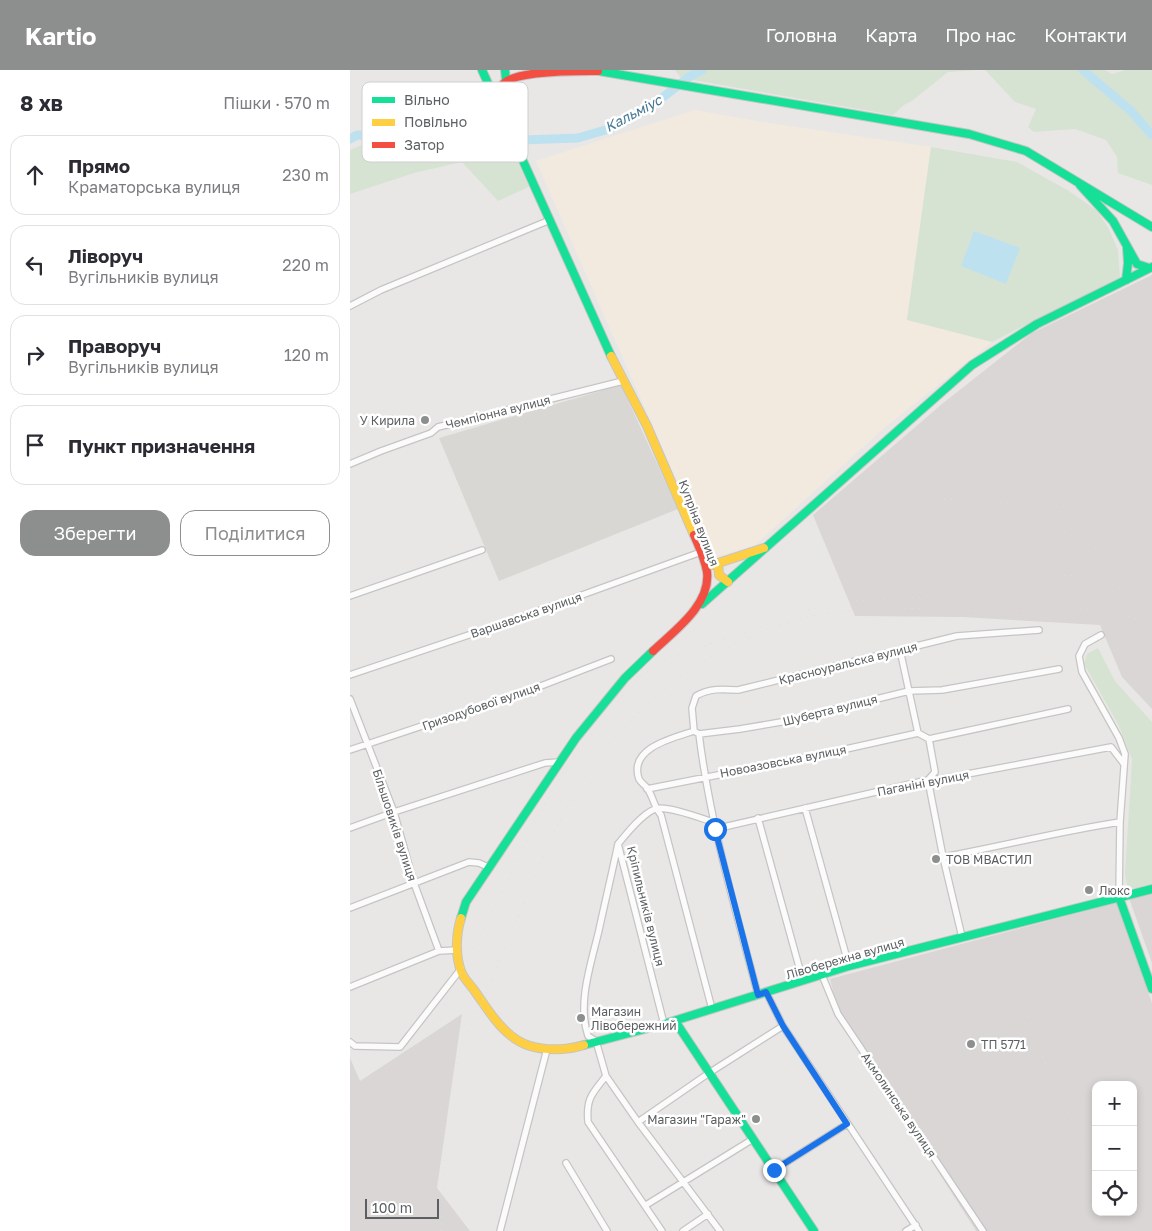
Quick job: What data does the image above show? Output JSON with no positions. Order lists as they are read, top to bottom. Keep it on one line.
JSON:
{"streets":{"main road":["Купріна вулиця","Лівобережна вулиця"],"street":["Чемпіонна вулиця","Варшавська вулиця","Красноуральска вулиця","Гризодубової вулиця","Шуберта вулиця","Новоазовська вулиця","Паганіні вулиця","Більшовиків вулиця","Кріпильників вулиця","Акмолинська вулиця"]},"crossings":[["Чемпіонна вулиця","Купріна вулиця"],["Купріна вулиця","Варшавська вулиця"],["Купріна вулиця","Лівобережна вулиця"],["Красноуральска вулиця","Шуберта вулиця"],["Гризодубової вулиця","Більшовиків вулиця"],["Шуберта вулиця","Новоазовська вулиця"],["Кріпильників вулиця","Лівобережна вулиця"],["Лівобережна вулиця","Акмолинська вулиця"]],"water":["Кальміус"],"places":["У Кирила","ТОВ МВАСТИЛ","Люкс","Магазин Лівобережний","ТП 5771","Магазин \"Гараж\""],"legend":["Вільно","Повільно","Затор"],"scale_bar":"100 m","page":{"header":"Kartio","nav":["Головна","Карта","Про нас","Контакти"],"heading":["8 хв","Пішки · 570 m"],"list":[["Прямо","Краматорська вулиця","230 m"],["Ліворуч","Вугільників вулиця","220 m"],["Праворуч","Вугільників вулиця","120 m"],"Пункт призначення"],"buttons":["Зберегти","Поділитися"],"map_buttons":["+","−"],"scale":"100 m"}}
